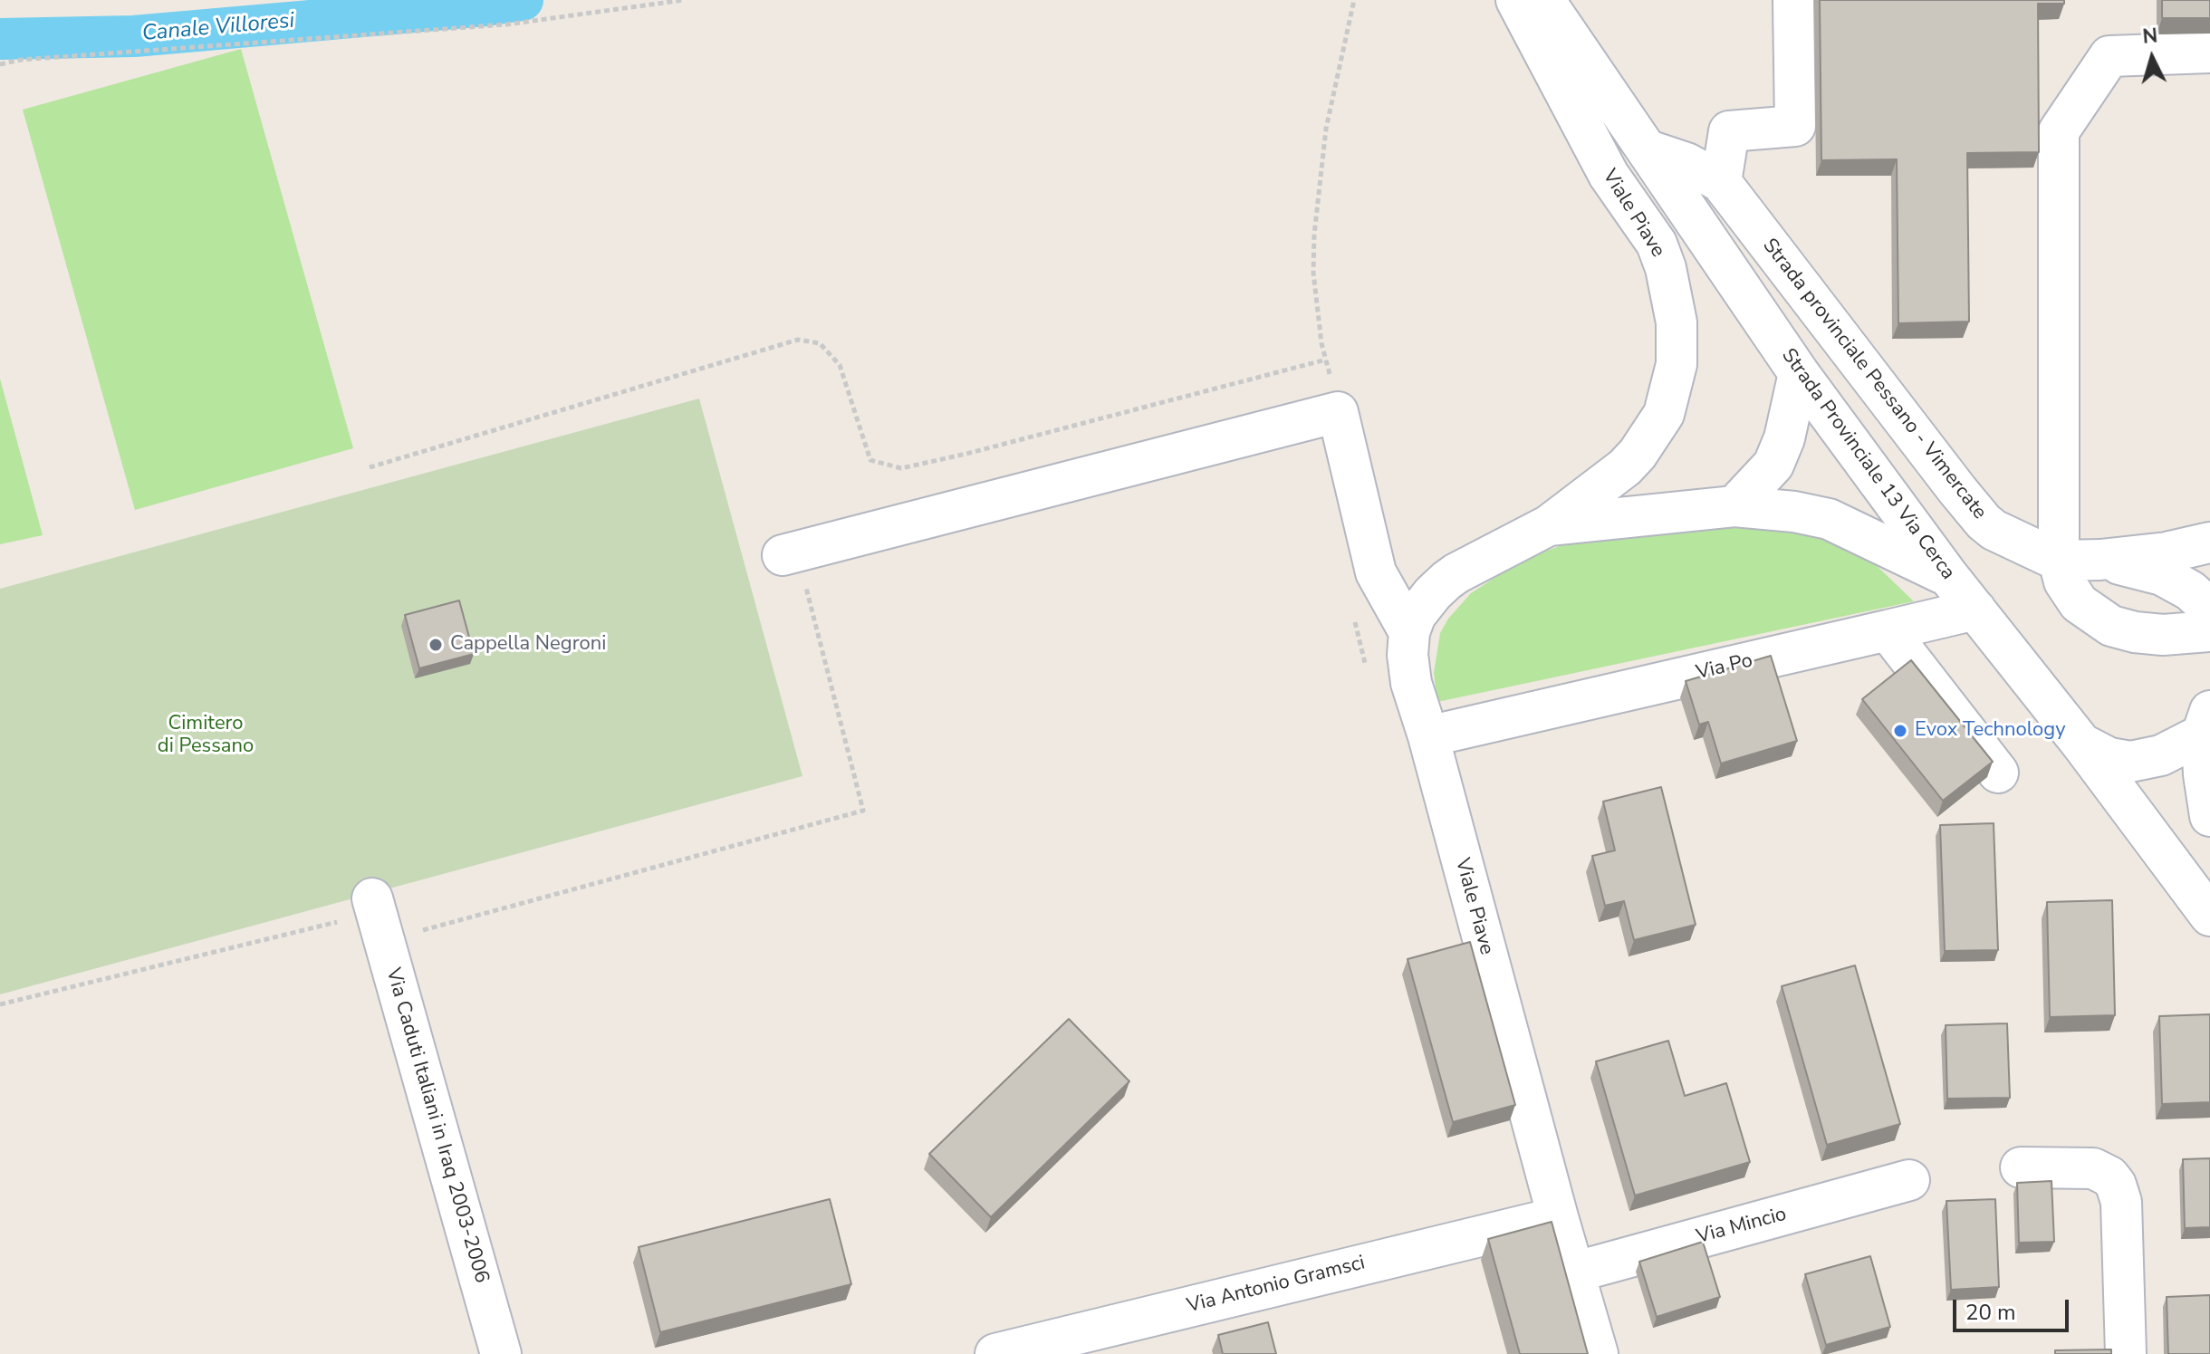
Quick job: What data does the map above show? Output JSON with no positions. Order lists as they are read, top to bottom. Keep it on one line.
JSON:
{"streets":{"street":["Viale Piave","Strada provinciale Pessano - Vimercate","Strada Provinciale 13 Via Cerca","Via Po","Via Caduti Italiani in Iraq 2003-2006","Via Mincio","Via Antonio Gramsci"]},"crossings":[["Viale Piave","Strada Provinciale 13 Via Cerca"],["Viale Piave","Via Po"],["Viale Piave","Via Mincio"],["Viale Piave","Via Antonio Gramsci"],["Strada provinciale Pessano - Vimercate","Strada Provinciale 13 Via Cerca"],["Strada Provinciale 13 Via Cerca","Via Po"]],"water":["Canale Villoresi"],"parks":["Cimitero di Pessano"],"places":["Cappella Negroni","Evox Technology"],"scale_bar":"20 m","north":"top"}
